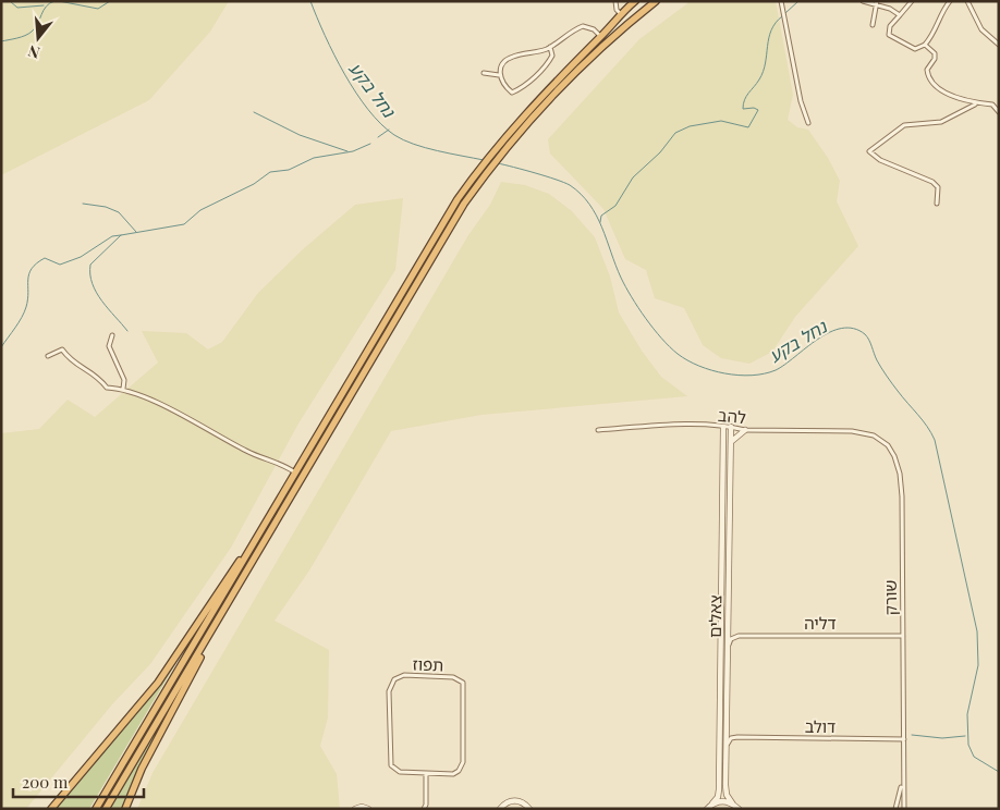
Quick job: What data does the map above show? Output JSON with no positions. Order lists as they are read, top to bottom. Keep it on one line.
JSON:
{"streets":{"street":["להב","שורק","צאלים","דליה","תפוז","דולב"]},"crossings":[["להב","שורק"],["להב","צאלים"],["שורק","דליה"],["שורק","דולב"]],"water":["נחל בקע"],"scale_bar":"200 m","north":"bottom"}
